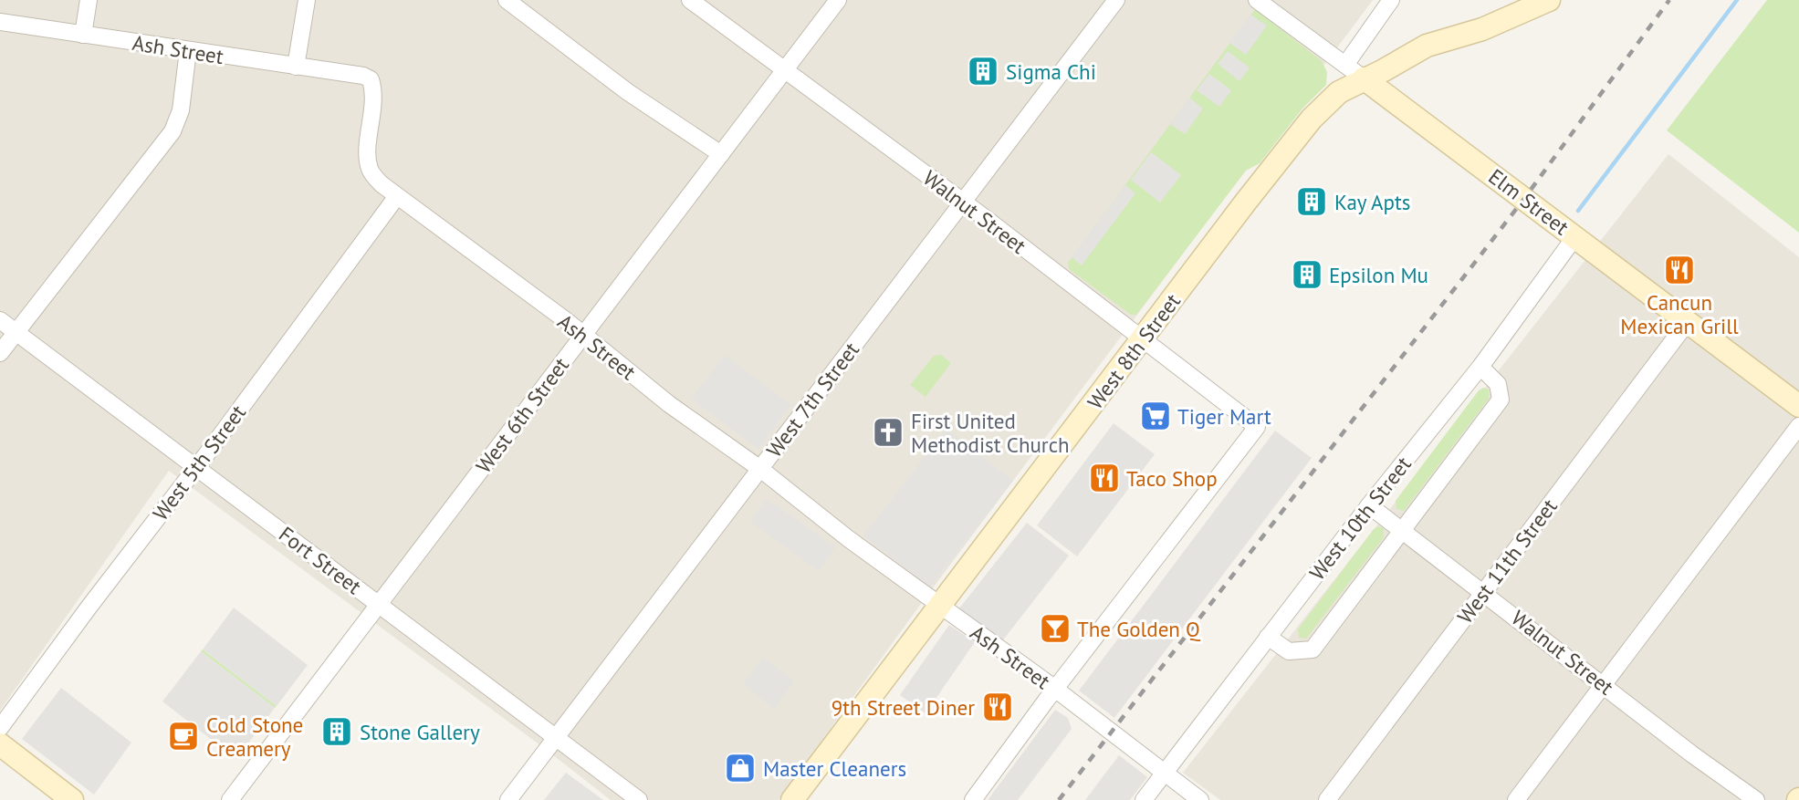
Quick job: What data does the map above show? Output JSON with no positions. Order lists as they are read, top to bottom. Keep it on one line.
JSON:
{"streets":{"main road":["Elm Street","West 8th Street"],"street":["Ash Street","Walnut Street","West 7th Street","West 6th Street","West 5th Street","West 10th Street","Fort Street","West 11th Street"]},"crossings":[["Ash Street","Walnut Street"],["Ash Street","West 8th Street"],["Ash Street","West 7th Street"],["Ash Street","West 6th Street"],["Ash Street","West 5th Street"],["Ash Street","West 10th Street"],["Elm Street","West 8th Street"],["Elm Street","West 10th Street"],["Elm Street","West 11th Street"],["Walnut Street","West 8th Street"],["Walnut Street","West 7th Street"],["Walnut Street","West 6th Street"],["Walnut Street","West 10th Street"],["Walnut Street","West 11th Street"],["West 7th Street","Fort Street"],["West 6th Street","Fort Street"],["West 5th Street","Fort Street"]],"places":{"building":["Sigma Chi","Kay Apts","Epsilon Mu","Stone Gallery"],"restaurant":["Cancun Mexican Grill","Taco Shop","9th Street Diner"],"supermarket":["Tiger Mart"],"church":["First United Methodist Church"],"bar":["The Golden Q"],"cafe":["Cold Stone Creamery"],"shop":["Master Cleaners"]}}
